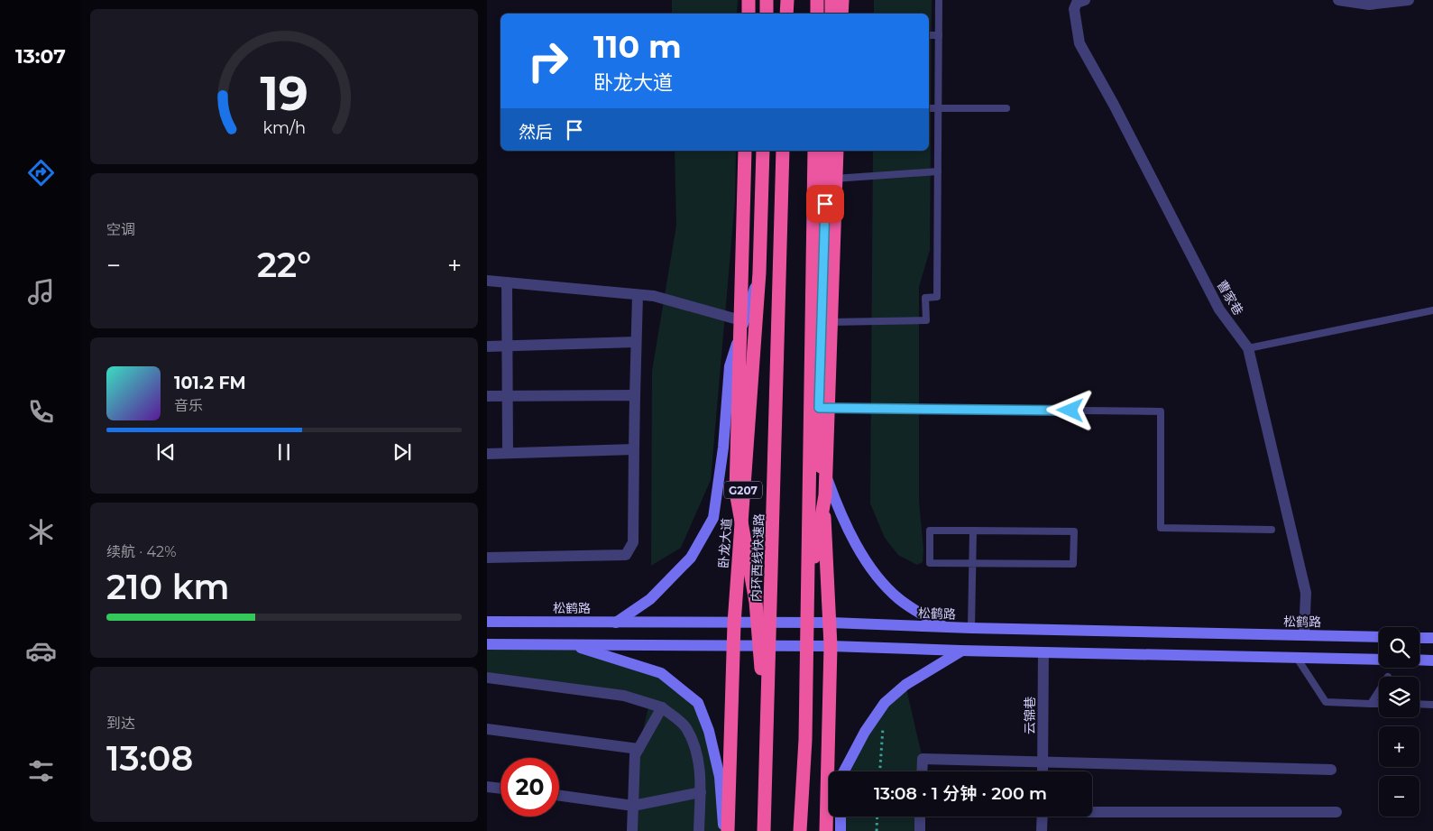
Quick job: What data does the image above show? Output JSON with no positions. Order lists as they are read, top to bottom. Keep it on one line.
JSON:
{"streets":{"highway":["G207","卧龙大道","内环西线快速路"],"main road":["松鹤路"],"street":["曹家巷","云锦巷"]},"crossings":[["曹家巷","松鹤路"],["卧龙大道","松鹤路"]],"page":{"tabs":"13:07","turn":["110 m","卧龙大道"],"then":"然后","tile":["空调",["续航 · 42%","210 km"],["到达","13:08"]],"heat":["−","22°","+"],"song":["101.2 FM","音乐"],"map_buttons":["+","−"],"limit":"20","trip":"13:08 · 1 分钟 · 200 m","gauge":["19","km/h"]}}
